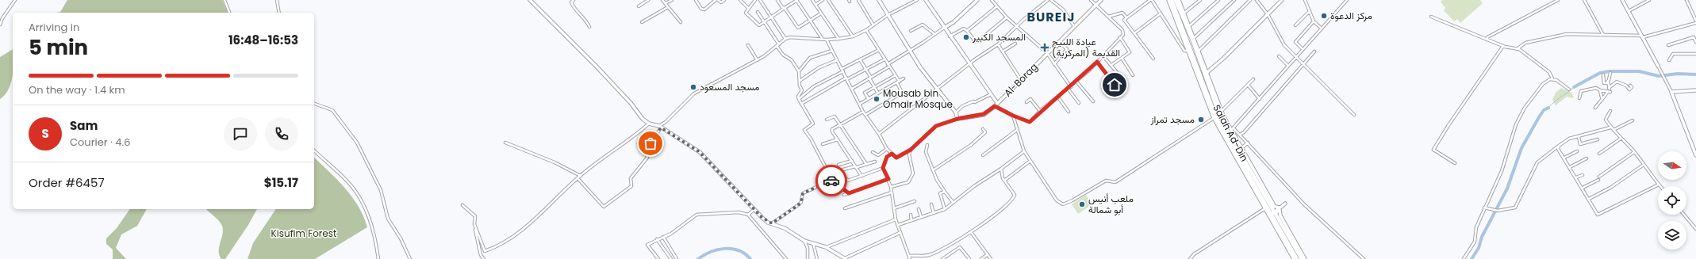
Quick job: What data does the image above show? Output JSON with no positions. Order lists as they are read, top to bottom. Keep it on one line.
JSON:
{"streets":{"highway":["Salah Ad-Din"],"street":["Al-Borag"]},"districts":["BUREIJ"],"parks":["Kisufim Forest"],"places":{"other":["مركز الدعوة","المسجد الكبير","مسجد المسعود","Mousab bin Omair Mosque","مسجد تمراز","ملعب أنيس أبو شمالة"],"health":["عيادة اللىيج القديمة (المركزية)"]},"north":"right","page":{"heading":["5 min","Arriving in","16:48–16:53"],"panel":["Sam","Courier · 4.6","Order #6457","$15.17"],"bar":"On the way · 1.4 km","round":"S"}}
